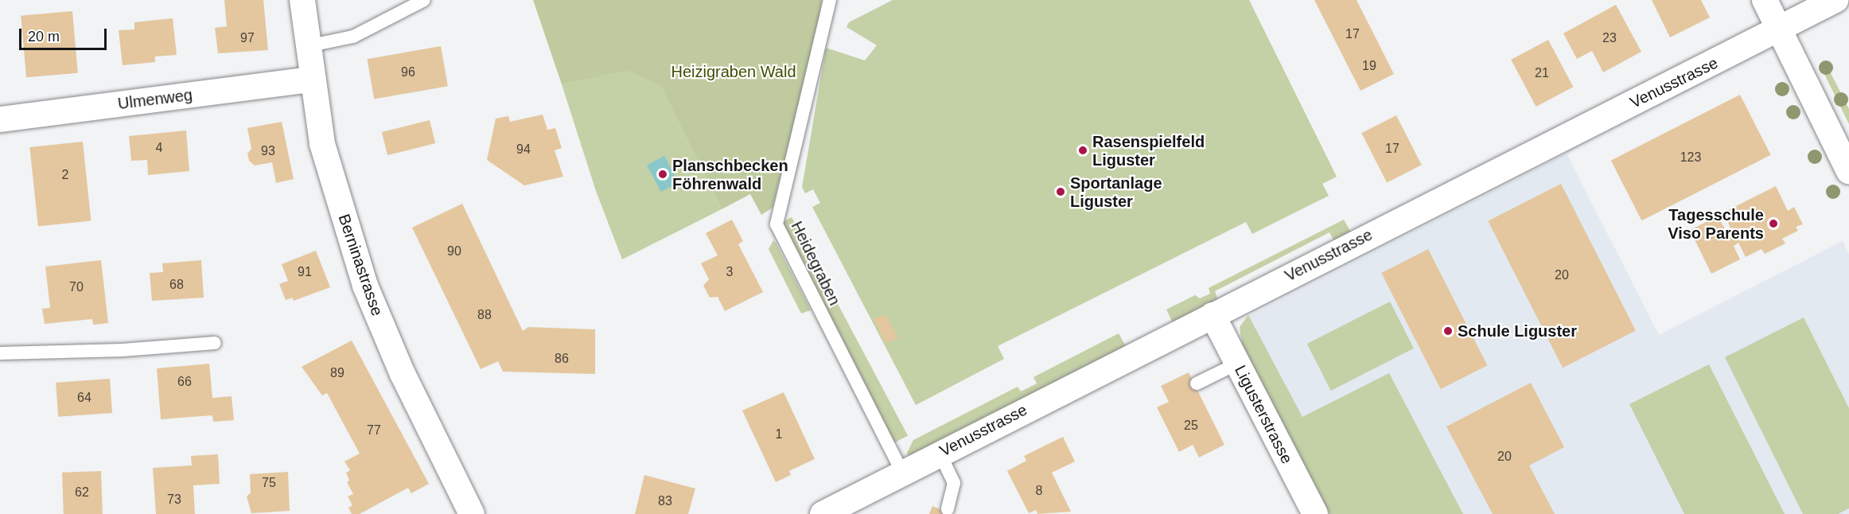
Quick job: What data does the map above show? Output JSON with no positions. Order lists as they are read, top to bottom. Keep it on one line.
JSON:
{"streets":{"street":["Venusstrasse","Ulmenweg","Berninastrasse","Ligusterstrasse"],"lane":["Heidegraben"]},"crossings":[["Venusstrasse","Heidegraben"],["Venusstrasse","Ligusterstrasse"],["Ulmenweg","Berninastrasse"]],"parks":["Heizigraben Wald"],"places":["Rasenspielfeld Liguster","Planschbecken Föhrenwald","Sportanlage Liguster","Tagesschule Viso Parents","Schule Liguster"],"house_numbers":["17","97","23","19","96","21","4","17","94","93","123","2","90","91","3","20","68","70","88","86","89","66","64","25","77","1","20","75","8","62","73","83"],"scale_bar":"20 m"}
